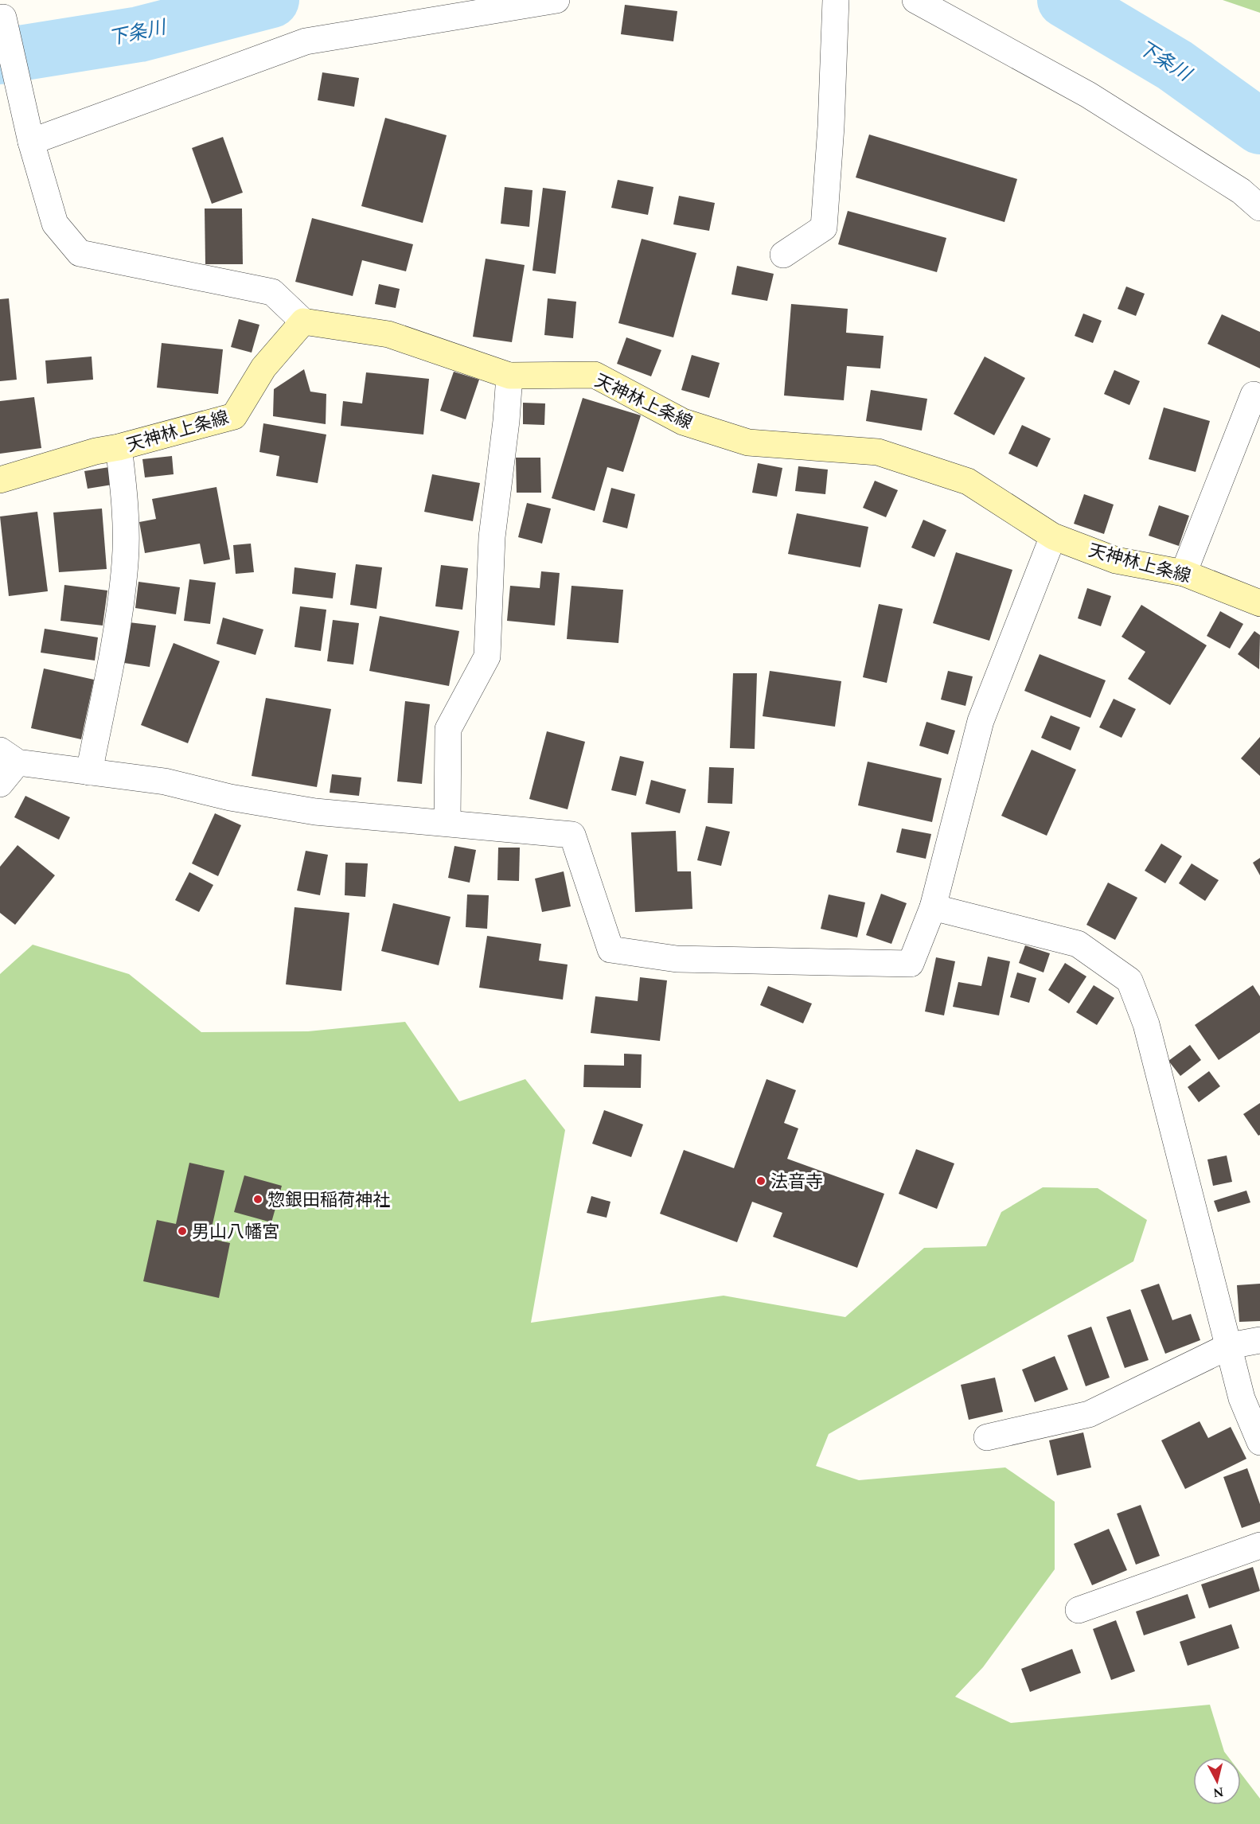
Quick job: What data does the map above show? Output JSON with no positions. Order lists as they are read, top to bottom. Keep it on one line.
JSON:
{"streets":{"main road":["天神林上条線"]},"water":["下条川"],"places":["法音寺","惣銀田稲荷神社","男山八幡宮"],"north":"bottom"}
